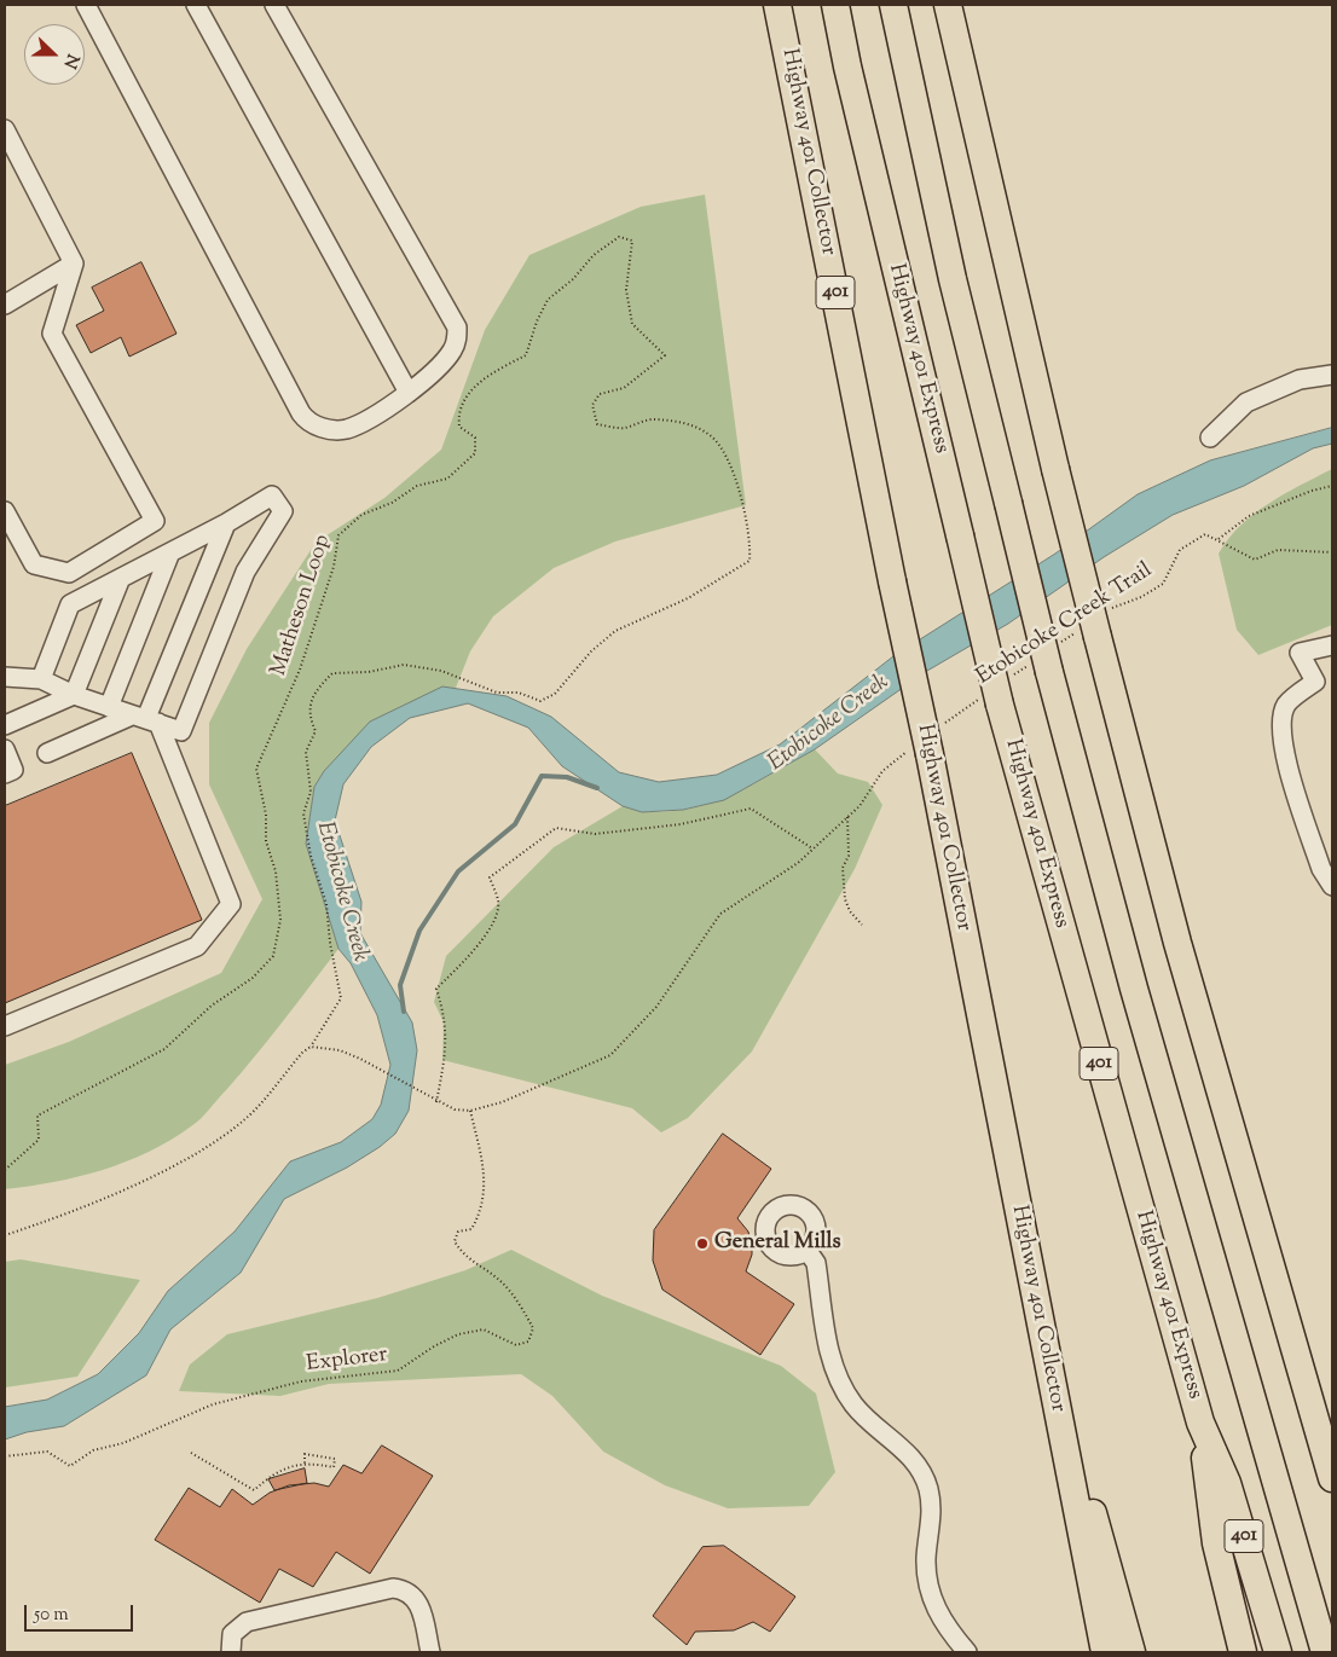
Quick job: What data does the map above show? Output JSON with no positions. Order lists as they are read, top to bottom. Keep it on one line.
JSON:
{"streets":{"highway":["Highway 401 Collector","401","Highway 401 Express"],"path":["Matheson Loop","Etobicoke Creek Trail","Explorer"]},"crossings":[["Highway 401 Collector","Etobicoke Creek Trail"],["401","Etobicoke Creek Trail"],["Highway 401 Express","Etobicoke Creek Trail"],["Matheson Loop","Etobicoke Creek Trail"],["Etobicoke Creek Trail","Explorer"]],"water":["Etobicoke Creek"],"places":["General Mills"],"scale_bar":"50 m","north":"right"}
